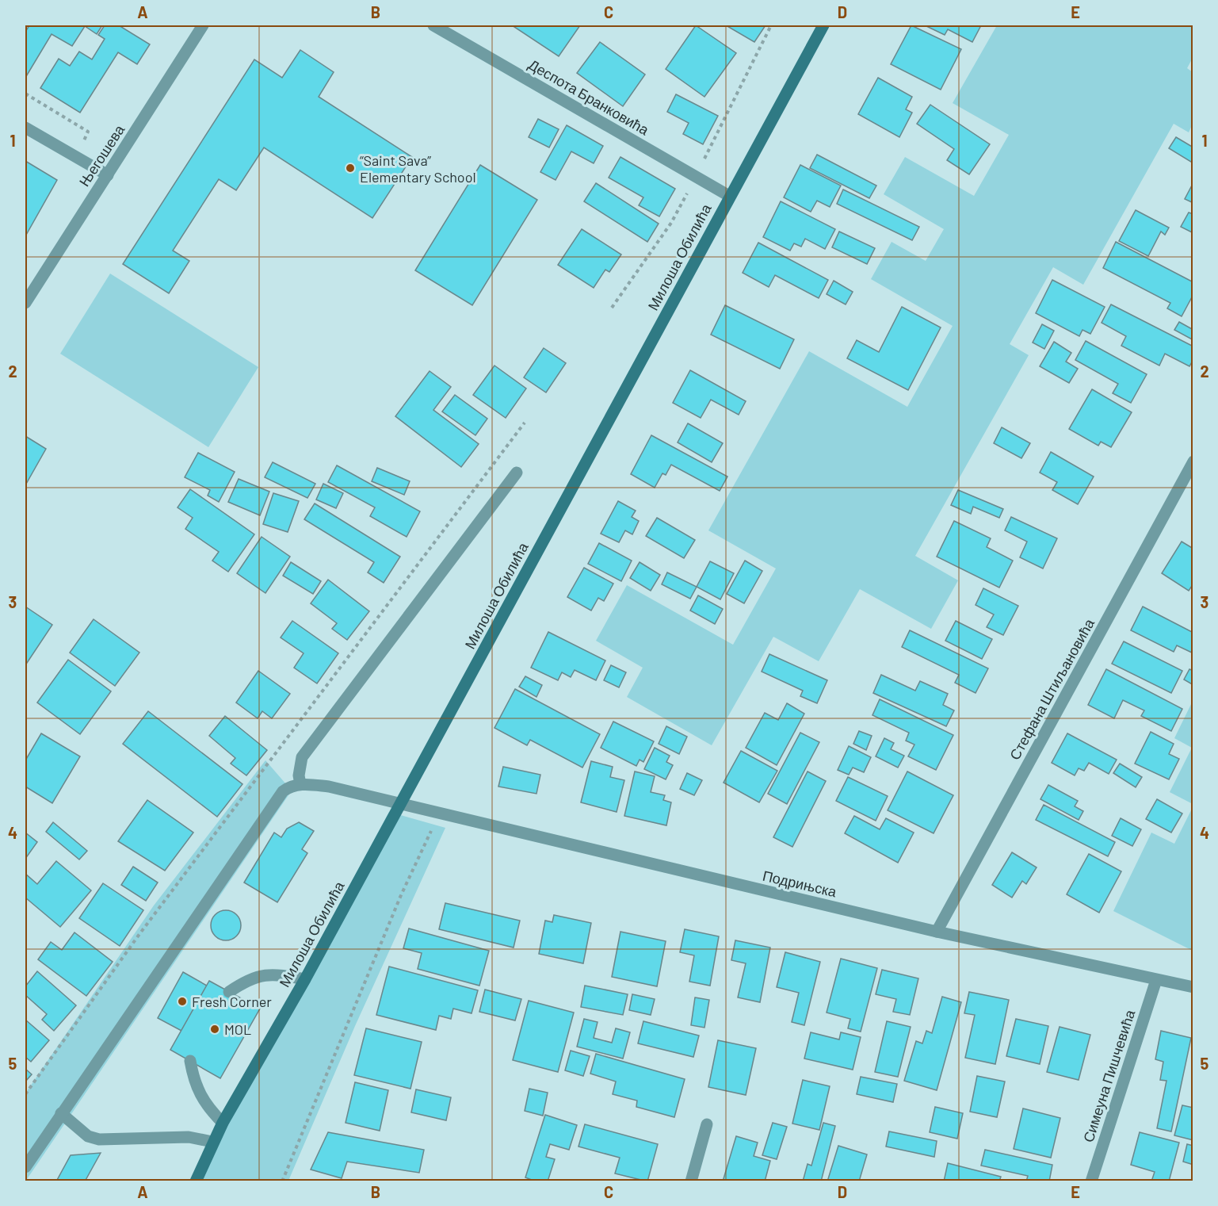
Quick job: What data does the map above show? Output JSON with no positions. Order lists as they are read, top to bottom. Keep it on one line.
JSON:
{"streets":{"street":["Деспота Бранковића","Његошева","Милоша Обилића","Стефана Штиљановића","Подрињска","Симеуна Пишчевића"]},"crossings":[["Деспота Бранковића","Милоша Обилића"],["Милоша Обилића","Подрињска"],["Стефана Штиљановића","Подрињска"],["Подрињска","Симеуна Пишчевића"]],"places":["“Saint Sava” Elementary School","Fresh Corner","MOL"],"grid":{"columns":["A","B","C","D","E"],"rows":["1","2","3","4","5"]}}
